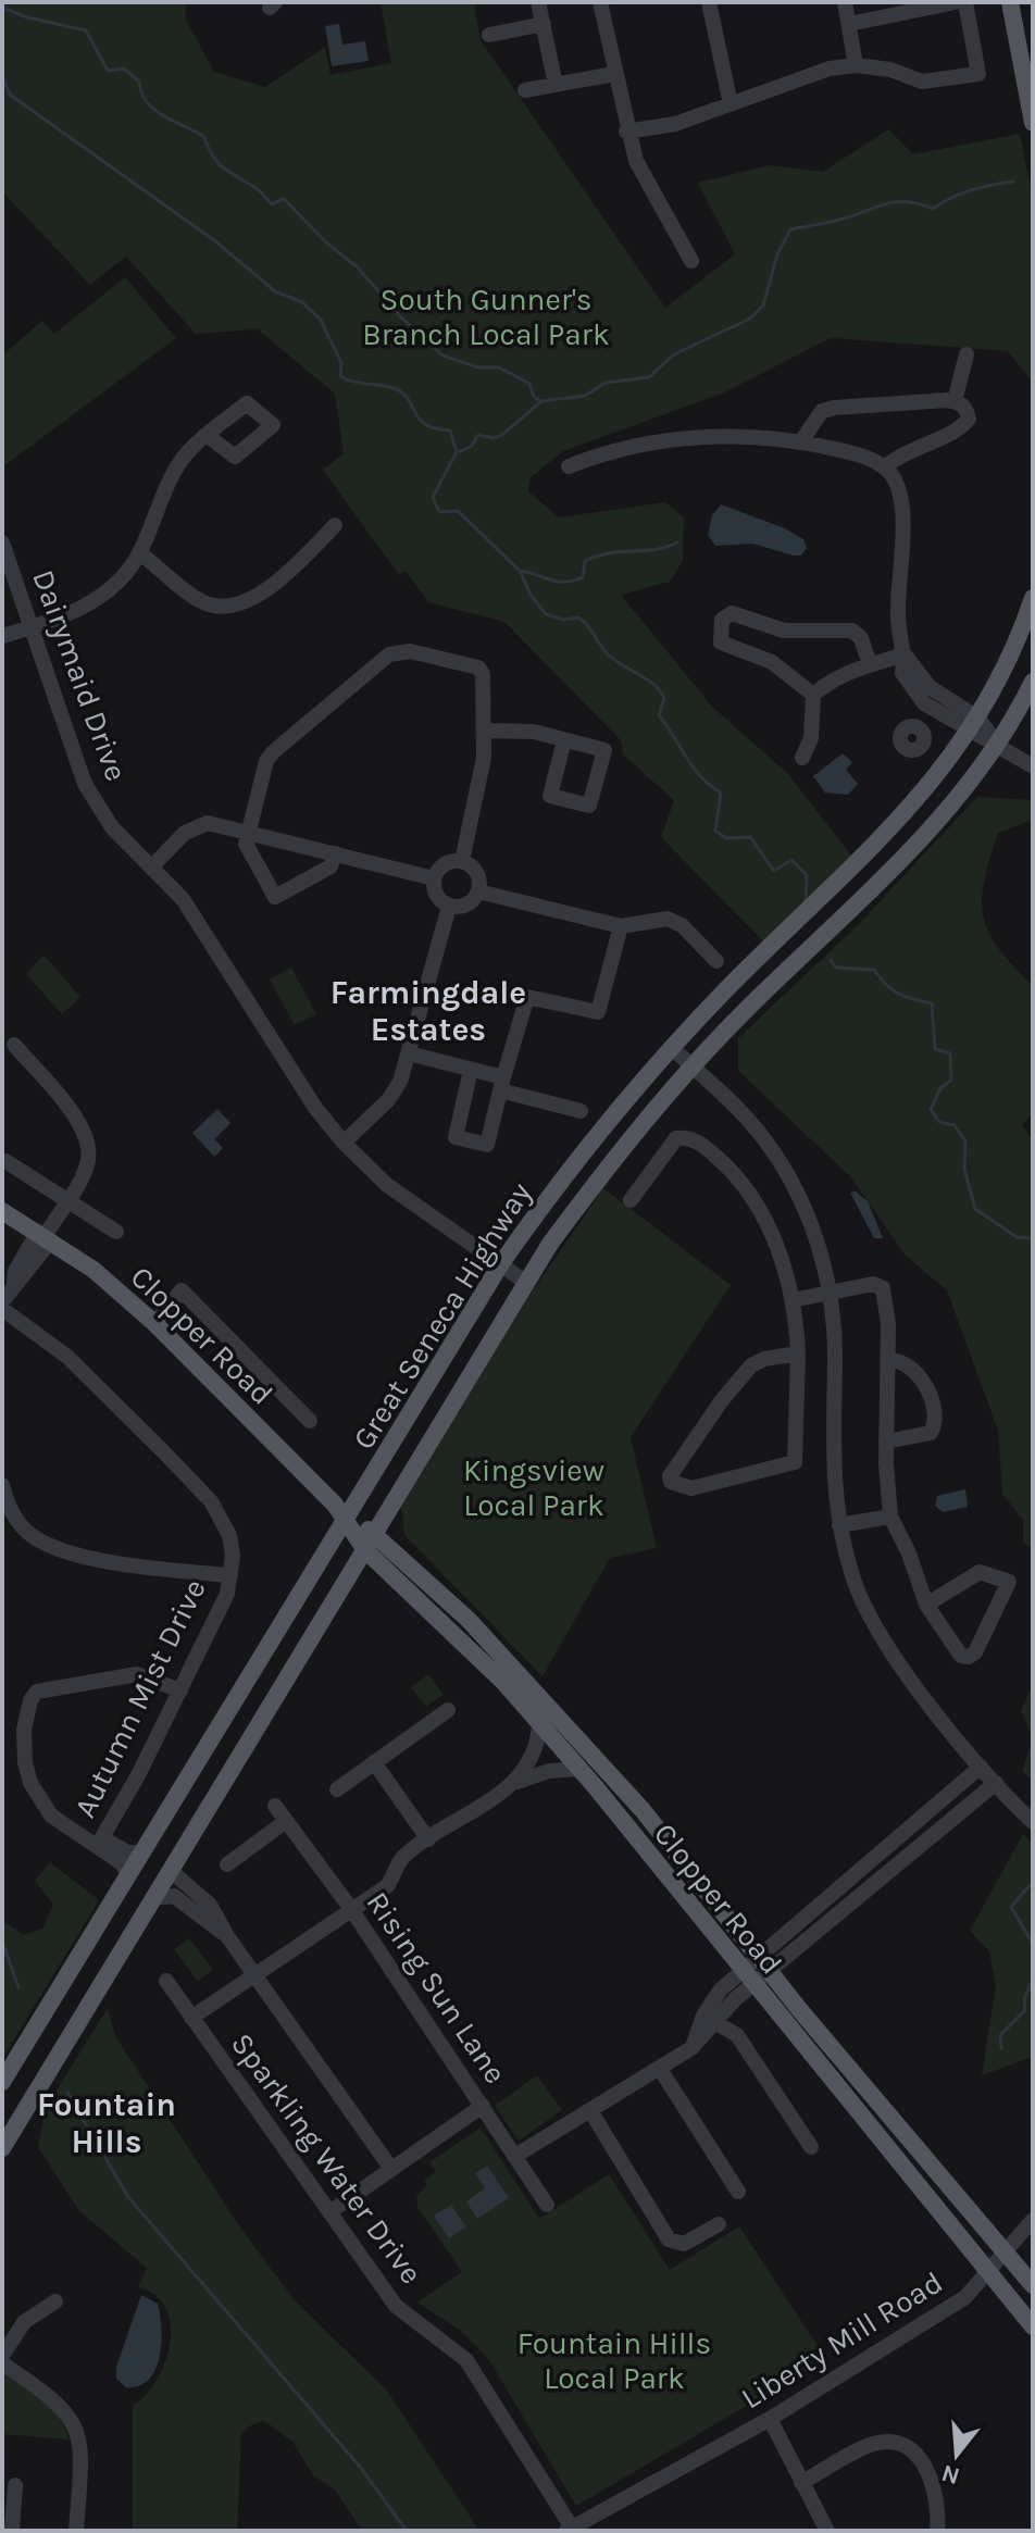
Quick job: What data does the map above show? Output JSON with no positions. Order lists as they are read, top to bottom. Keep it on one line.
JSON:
{"streets":{"main road":["Great Seneca Highway","Clopper Road"],"street":["Dairymaid Drive","Autumn Mist Drive","Rising Sun Lane","Sparkling Water Drive","Liberty Mill Road"]},"crossings":[["Dairymaid Drive","Great Seneca Highway"],["Great Seneca Highway","Clopper Road"],["Clopper Road","Liberty Mill Road"],["Sparkling Water Drive","Liberty Mill Road"]],"districts":["Farmingdale Estates","Fountain Hills"],"parks":["South Gunner's Branch Local Park","Kingsview Local Park","Fountain Hills Local Park"],"north":"bottom"}
